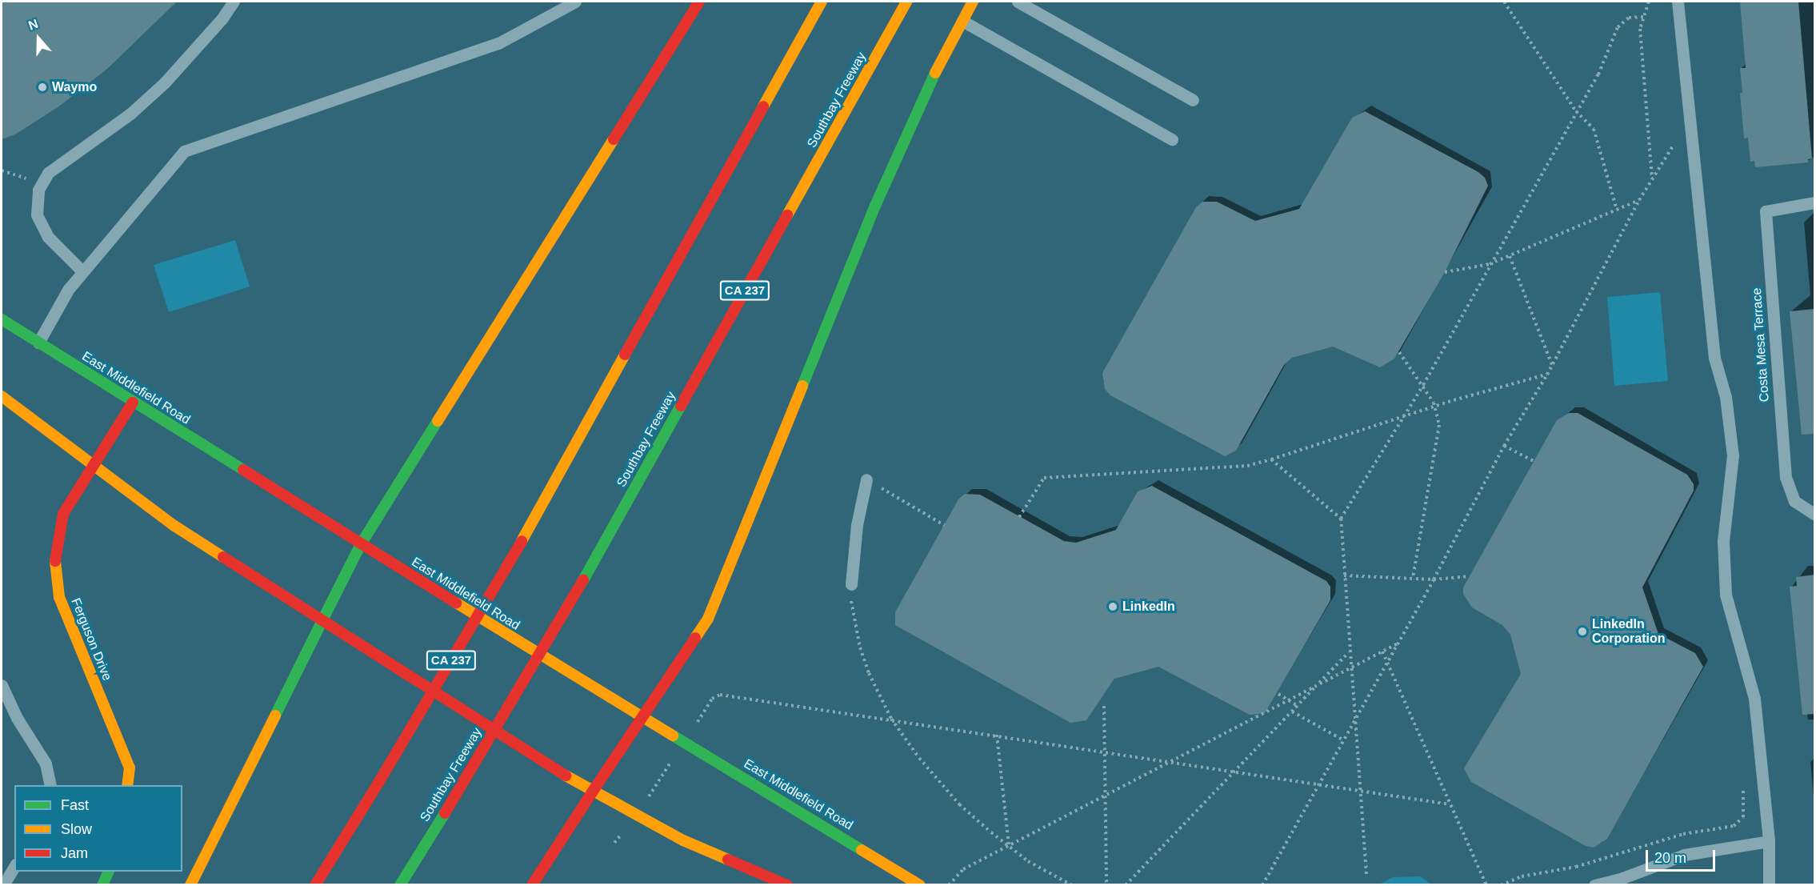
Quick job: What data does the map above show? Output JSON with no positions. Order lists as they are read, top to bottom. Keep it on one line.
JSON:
{"streets":{"main road":["Southbay Freeway","CA 237","East Middlefield Road","Ferguson Drive"],"lane":["Costa Mesa Terrace"]},"crossings":[["East Middlefield Road","Ferguson Drive"]],"places":["Waymo","LinkedIn","LinkedIn Corporation"],"legend":["Fast","Slow","Jam"],"scale_bar":"20 m","north":"top"}
